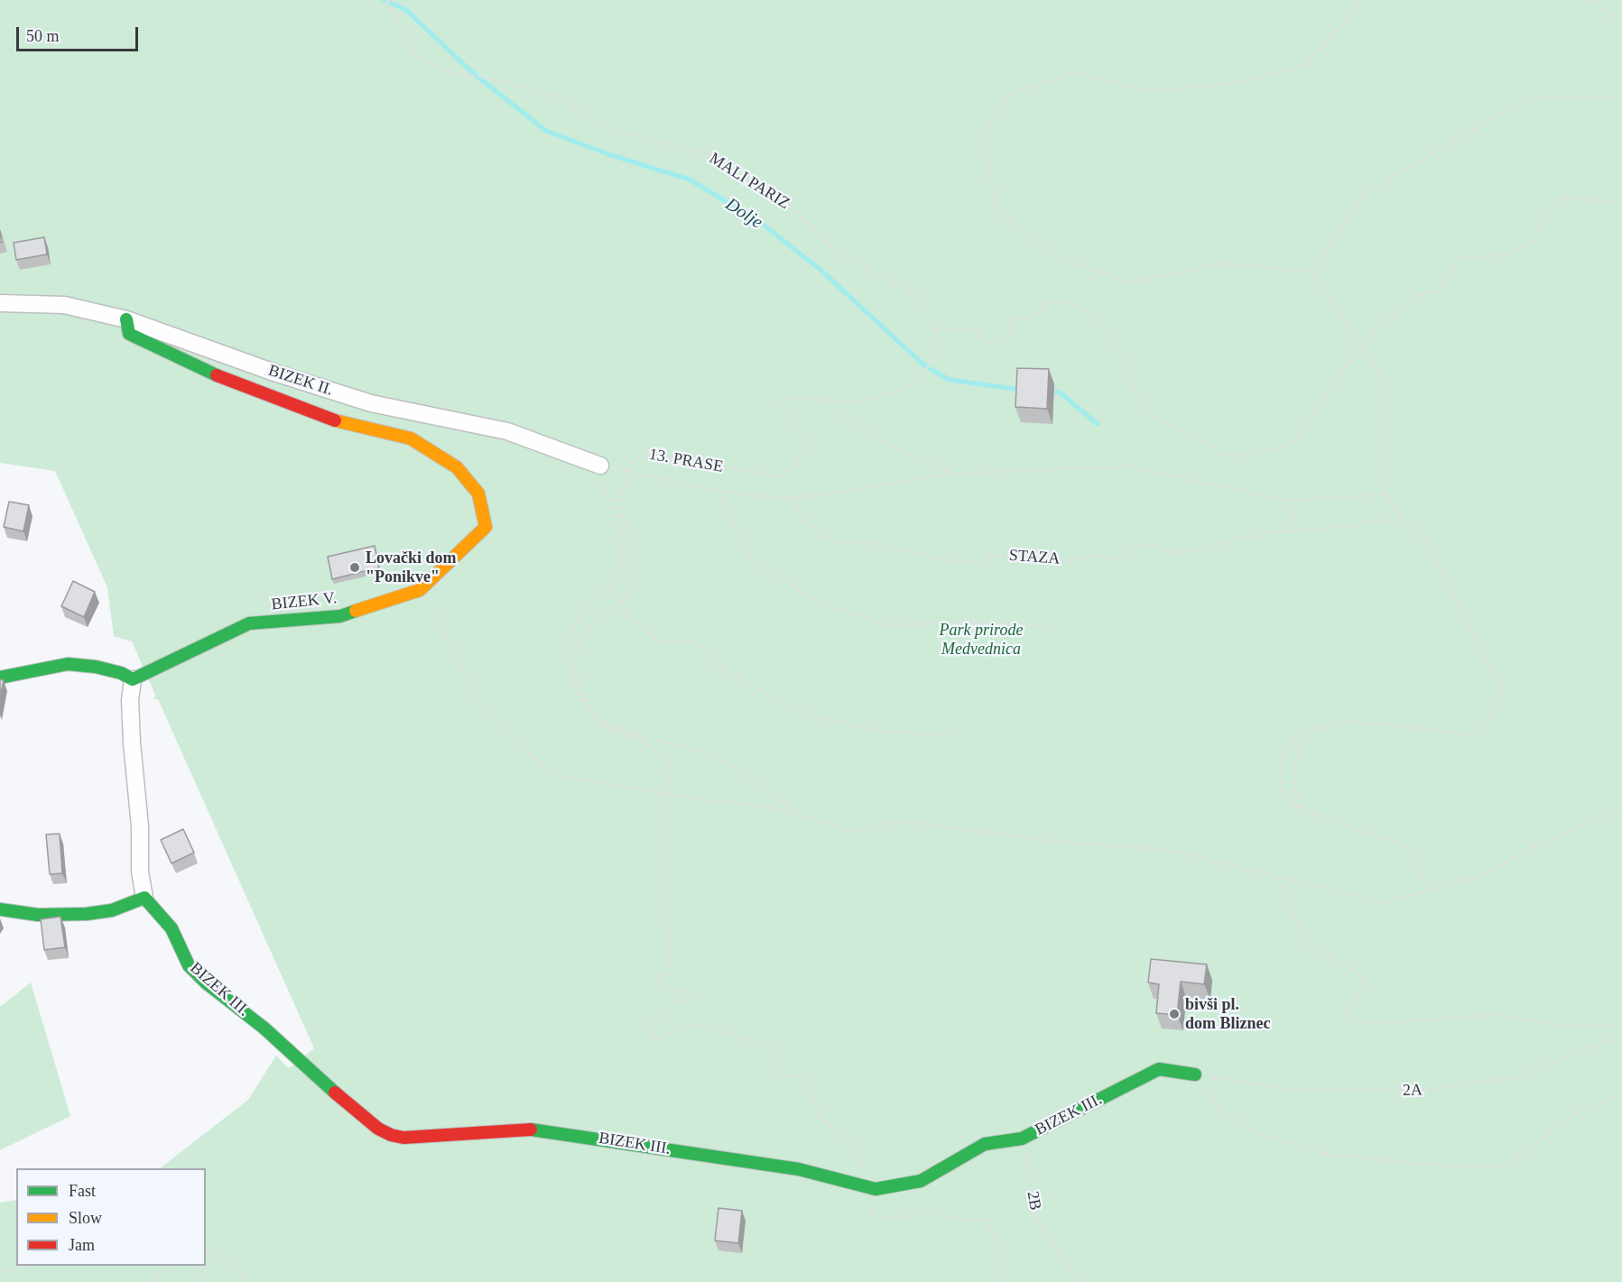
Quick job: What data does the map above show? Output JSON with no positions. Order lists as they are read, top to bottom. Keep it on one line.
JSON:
{"streets":{"street":["BIZEK II.","BIZEK V.","BIZEK III."],"path":["MALI PARIZ","13. PRASE","STAZA","2A","2B"]},"crossings":[["MALI PARIZ","13. PRASE"],["BIZEK II.","BIZEK V."],["13. PRASE","BIZEK III."],["BIZEK III.","2A"],["BIZEK III.","2B"]],"water":["Dolje"],"parks":["Park prirode Medvednica"],"places":["Lovački dom \"Ponikve\"","bivši pl. dom Bliznec"],"legend":["Fast","Slow","Jam"],"scale_bar":"50 m"}
